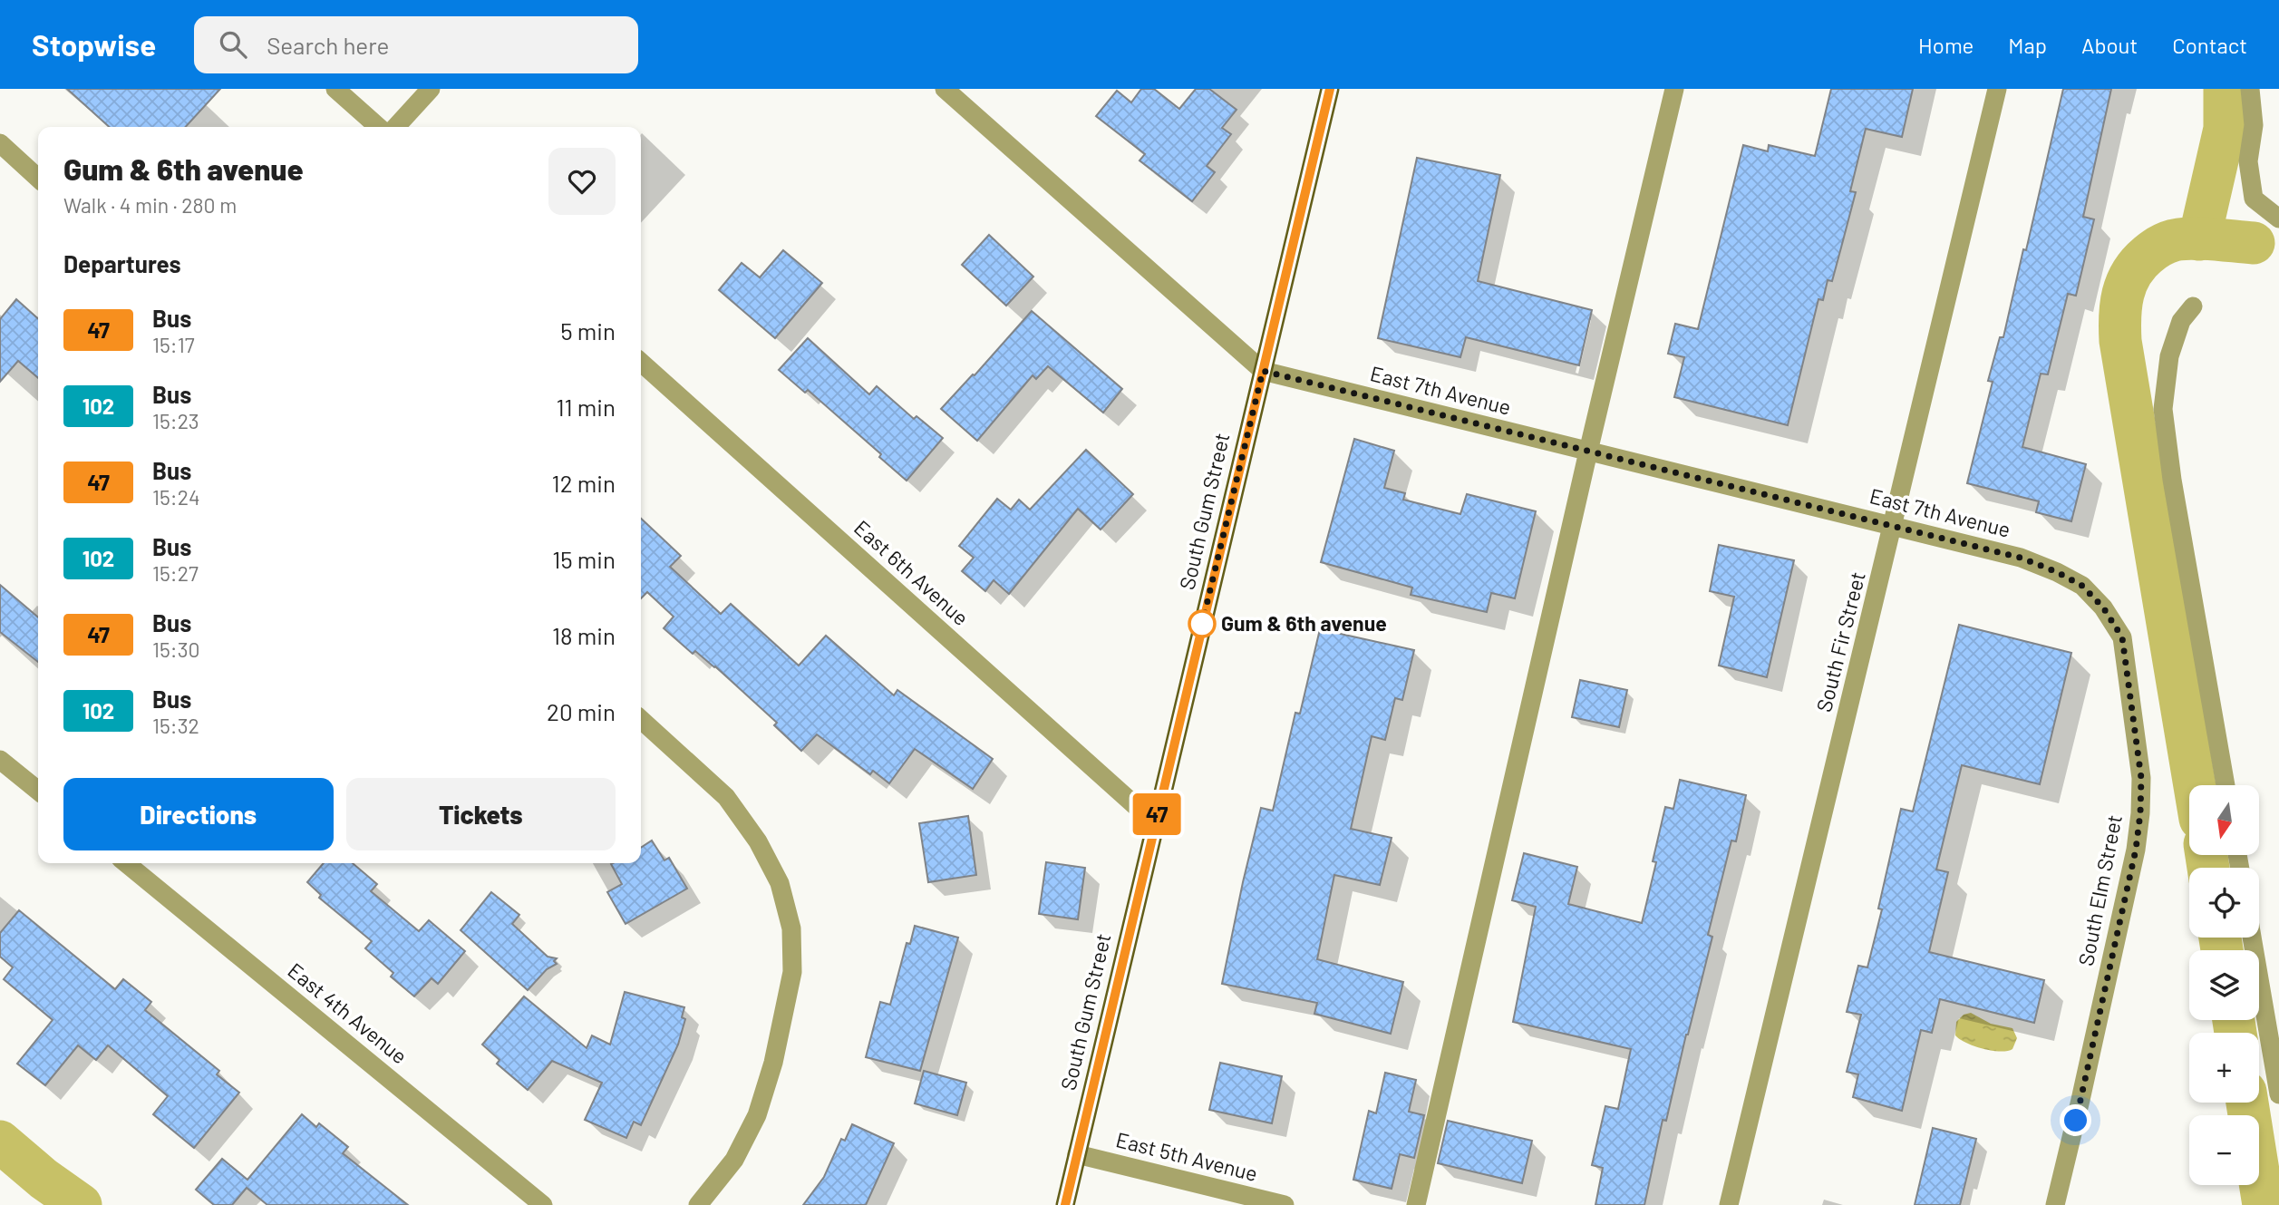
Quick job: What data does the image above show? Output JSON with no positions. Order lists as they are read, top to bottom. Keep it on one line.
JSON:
{"streets":{"main road":["South Gum Street"],"street":["East 7th Avenue","East 6th Avenue","South Fir Street","South Elm Street","East 4th Avenue","East 5th Avenue"]},"crossings":[["East 7th Avenue","South Gum Street"],["East 7th Avenue","South Fir Street"],["East 7th Avenue","South Elm Street"],["South Gum Street","East 6th Avenue"],["South Gum Street","East 5th Avenue"]],"places":["Gum & 6th avenue"],"lines":["bus line 47"],"north":"bottom","page":{"header":"Stopwise","search":"Search here","nav":["Home","Map","About","Contact"],"on_map":"47","heading":[["Gum & 6th avenue","Walk · 4 min · 280 m"],"Departures"],"list":[{"mark":"47","name":"Bus","note":"15:17","value":"5 min"},{"mark":"102","name":"Bus","note":"15:23","value":"11 min"},{"mark":"47","name":"Bus","note":"15:24","value":"12 min"},{"mark":"102","name":"Bus","note":"15:27","value":"15 min"},{"mark":"47","name":"Bus","note":"15:30","value":"18 min"},{"mark":"102","name":"Bus","note":"15:32","value":"20 min"}],"buttons":["Directions","Tickets"],"map_buttons":["+","−"]}}
